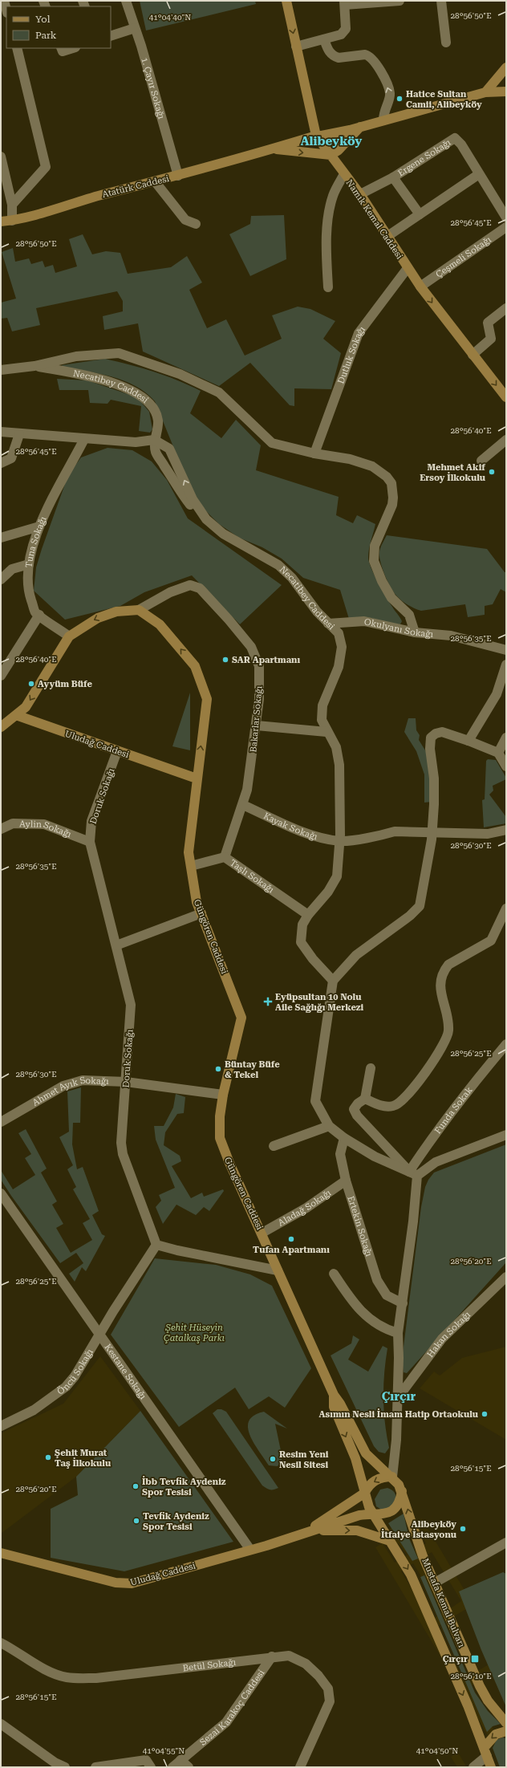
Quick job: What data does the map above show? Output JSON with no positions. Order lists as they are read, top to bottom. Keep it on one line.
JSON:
{"streets":{"main road":["Atatürk Caddesi","Namık Kemal Caddesi","Uludağ Caddesi","Güngören Caddesi","Mustafa Kemal Bulvarı"],"street":["1. Çayır Sokağı","Ergene Sokağı","Çeşmeli Sokağı","Dutluk Sokağı","Necatibey Caddesi","Tuna Sokağı","Okulyanı Sokağı","Bakarlar Sokağı","Doruk Sokağı","Kayak Sokağı","Aylin Sokağı","Taşlı Sokağı","Ahmet Ayık Sokağı","Funda Sokak","Aladağ Sokağı","Ertekin Sokağı","Hakan Sokağı","Öncü Sokağı","Kestane Sokağı","Betül Sokağı","Sezai Karakoç Caddesi"]},"crossings":[["1. Çayır Sokağı","Atatürk Caddesi"],["Ergene Sokağı","Namık Kemal Caddesi"],["Atatürk Caddesi","Namık Kemal Caddesi"],["Namık Kemal Caddesi","Çeşmeli Sokağı"],["Namık Kemal Caddesi","Dutluk Sokağı"],["Necatibey Caddesi","Okulyanı Sokağı"],["Necatibey Caddesi","Kayak Sokağı"],["Necatibey Caddesi","Taşlı Sokağı"],["Bakarlar Sokağı","Kayak Sokağı"],["Bakarlar Sokağı","Taşlı Sokağı"],["Bakarlar Sokağı","Güngören Caddesi"],["Uludağ Caddesi","Doruk Sokağı"],["Uludağ Caddesi","Güngören Caddesi"],["Uludağ Caddesi","Kestane Sokağı"],["Uludağ Caddesi","Mustafa Kemal Bulvarı"],["Doruk Sokağı","Aylin Sokağı"],["Doruk Sokağı","Ahmet Ayık Sokağı"],["Doruk Sokağı","Öncü Sokağı"],["Taşlı Sokağı","Güngören Caddesi"],["Güngören Caddesi","Ahmet Ayık Sokağı"],["Güngören Caddesi","Aladağ Sokağı"],["Güngören Caddesi","Mustafa Kemal Bulvarı"],["Aladağ Sokağı","Ertekin Sokağı"],["Öncü Sokağı","Kestane Sokağı"],["Betül Sokağı","Sezai Karakoç Caddesi"]],"one_way":["Namık Kemal Caddesi"],"districts":["Alibeyköy","Çırçır"],"parks":["Şehit Hüseyin Çatalkaş Parkı"],"places":{"other":["Hatice Sultan Camii, Alibeyköy","Mehmet Akif Ersoy İlkokulu","SAR Apartmanı","Ayyüm Büfe","Büntay Büfe & Tekel","Tufan Apartmanı","Asımın Nesli İmam Hatip Ortaokulu","Şehit Murat Taş İlkokulu","Resim Yeni Nesil Sitesi","İbb Tevfik Aydeniz Spor Tesisi","Tevfik Aydeniz Spor Tesisi","Alibeyköy İtfaiye İstasyonu"],"health":["Eyüpsultan 10 Nolu Aile Sağlığı Merkezi"],"transit":["Çırçır"]},"legend":["Yol","Park"],"coordinates":["28°56'50\"E","41°04'40\"N","28°56'45\"E","28°56'40\"E","28°56'35\"E","28°56'30\"E","28°56'25\"E","28°56'20\"E","28°56'15\"E","28°56'10\"E","41°04'55\"N","41°04'50\"N"]}
